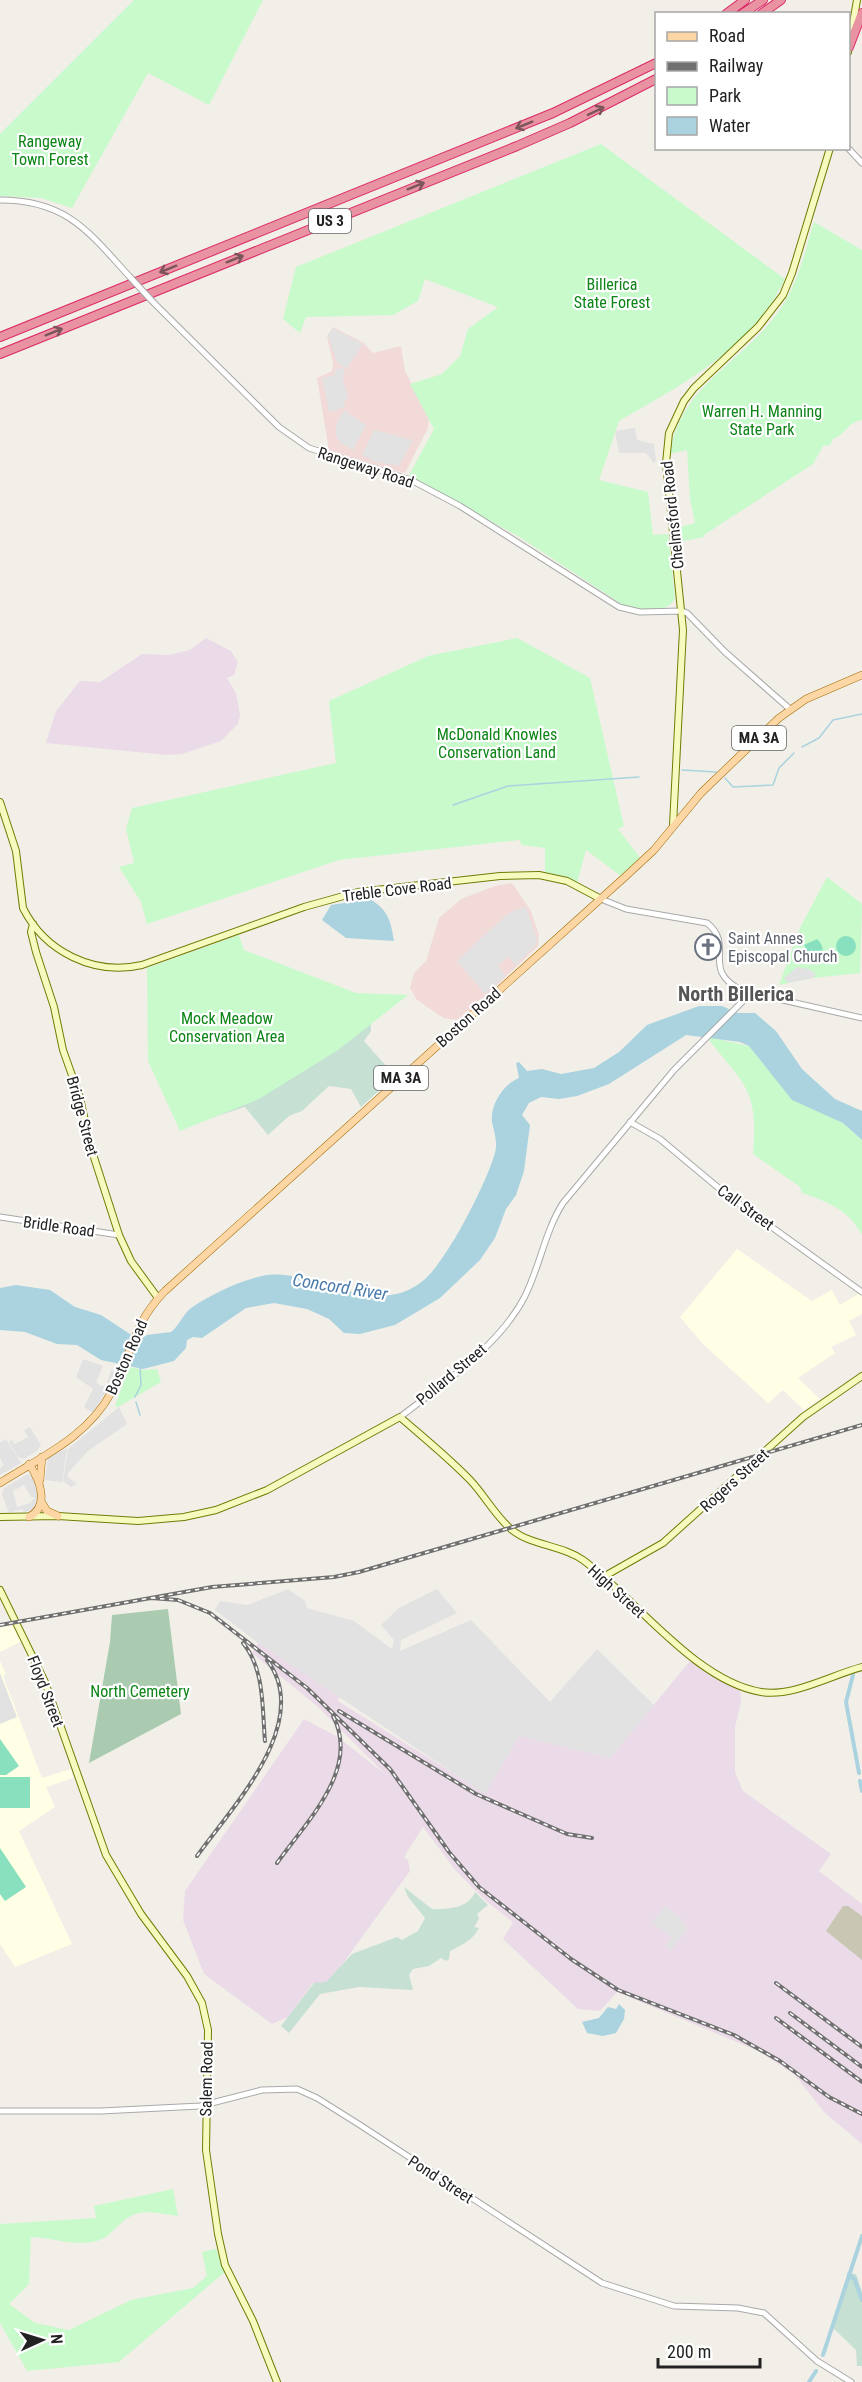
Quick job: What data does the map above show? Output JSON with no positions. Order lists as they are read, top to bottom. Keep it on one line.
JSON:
{"streets":{"highway":["US 3"],"main road":["Chelmsford Road","MA 3A","Treble Cove Road","Boston Road","Bridge Street","Pollard Street","Rogers Street","High Street","Floyd Street","Salem Road"],"street":["Rangeway Road","Call Street","Bridle Road","Pond Street"]},"crossings":[["Rangeway Road","Chelmsford Road"],["Chelmsford Road","Boston Road"],["Treble Cove Road","Boston Road"],["Treble Cove Road","Bridge Street"],["Treble Cove Road","Pollard Street"],["Boston Road","Bridge Street"],["Bridge Street","Bridle Road"],["Call Street","Pollard Street"],["Pollard Street","High Street"],["Rogers Street","High Street"],["Floyd Street","Salem Road"],["Salem Road","Pond Street"]],"districts":["North Billerica"],"water":["Concord River"],"parks":["Rangeway Town Forest","Billerica State Forest","Warren H. Manning State Park","McDonald Knowles Conservation Land","Mock Meadow Conservation Area","North Cemetery"],"places":{"church":["Saint Annes Episcopal Church"]},"legend":["Road","Railway","Park","Water"],"scale_bar":"200 m","north":"right"}
